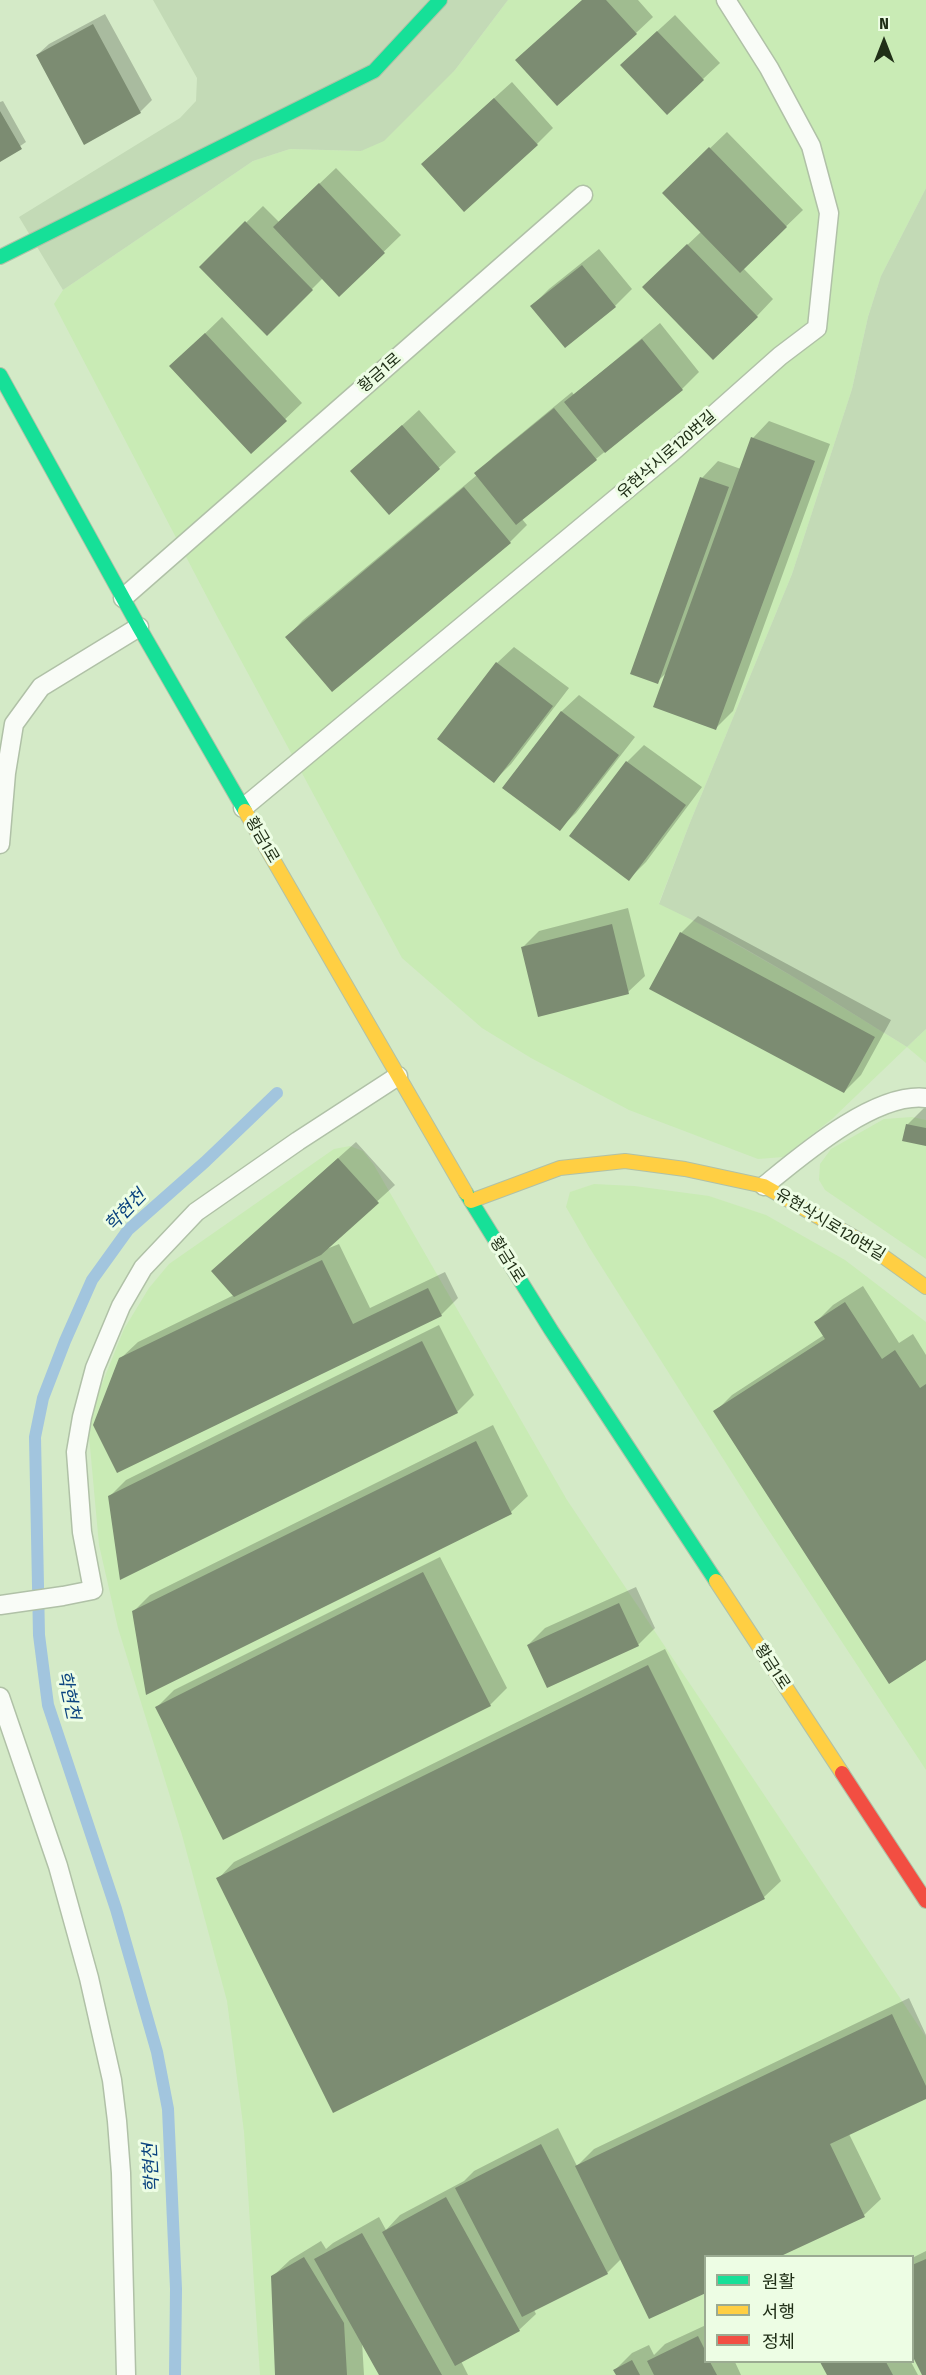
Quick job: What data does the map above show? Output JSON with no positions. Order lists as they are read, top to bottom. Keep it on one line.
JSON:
{"streets":{"street":["황금1로","유현삭시로120번길"]},"crossings":[["황금1로","유현삭시로120번길"]],"water":["학현천"],"legend":["원활","서행","정체"],"north":"top"}
